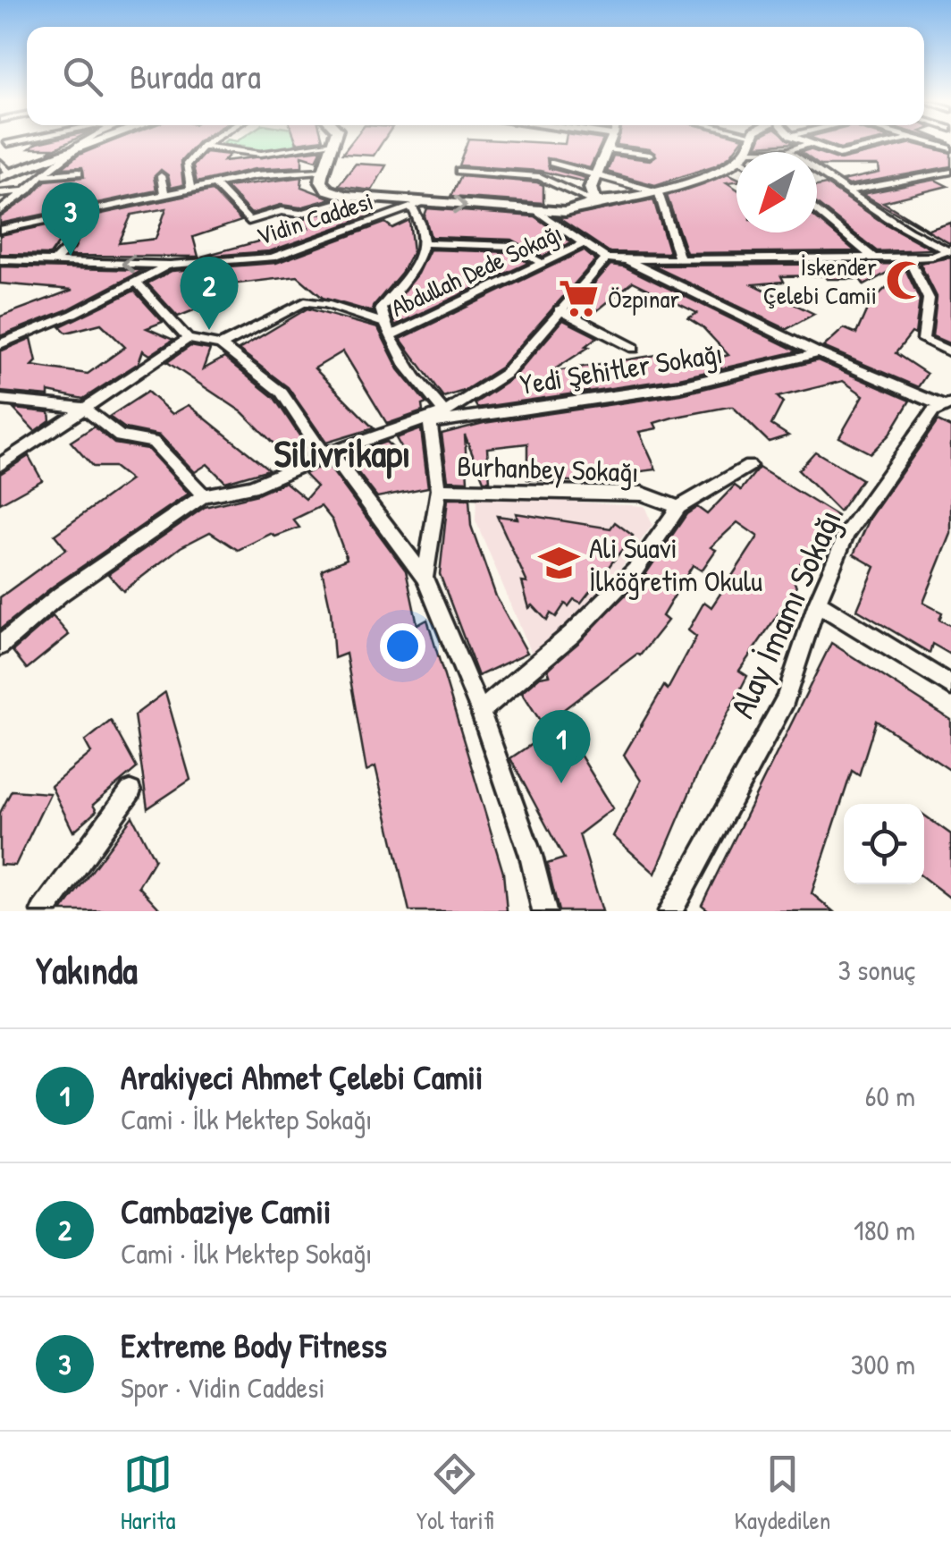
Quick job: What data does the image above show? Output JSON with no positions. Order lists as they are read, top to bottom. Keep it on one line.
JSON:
{"streets":{"street":["Vidin Caddesi","Abdullah Dede Sokağı","Yedi Şehitler Sokağı","Burhanbey Sokağı","Alay İmamı Sokağı"]},"districts":["Silivrikapı"],"places":{"mosque":["İskender Çelebi Camii"],"supermarket":["Özpınar"],"school or university":["Ali Suavi İlköğretim Okulu"]},"north":"bottom left","page":{"search":"Burada ara","pins":["3","2","1"],"heading":["Yakında","3 sonuç"],"list":[{"mark":"1","name":"Arakiyeci Ahmet Çelebi Camii","note":"Cami · İlk Mektep Sokağı","value":"60 m"},{"mark":"2","name":"Cambaziye Camii","note":"Cami · İlk Mektep Sokağı","value":"180 m"},{"mark":"3","name":"Extreme Body Fitness","note":"Spor · Vidin Caddesi","value":"300 m"}],"nav":["Harita","Yol tarifi","Kaydedilen"]}}
